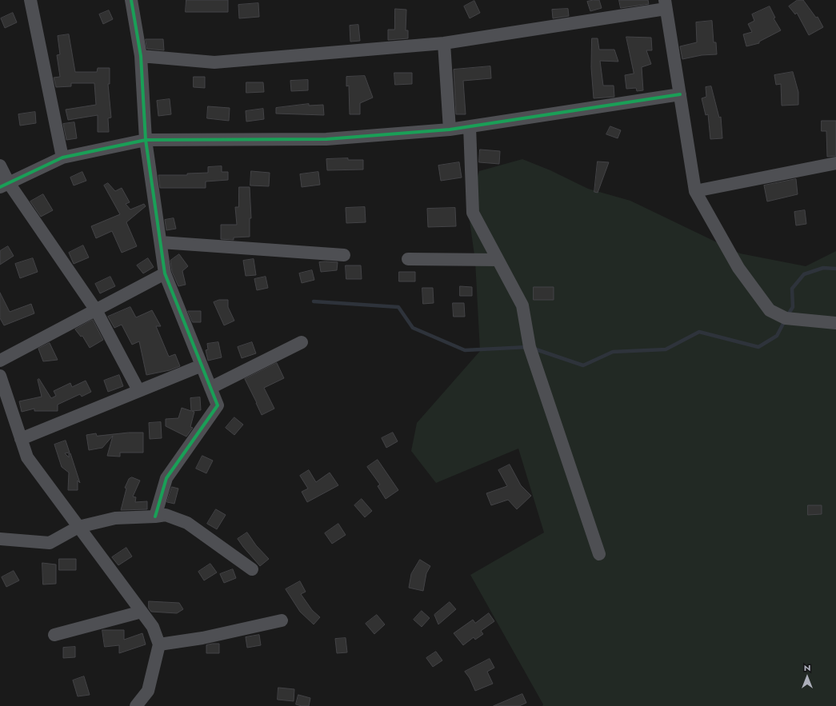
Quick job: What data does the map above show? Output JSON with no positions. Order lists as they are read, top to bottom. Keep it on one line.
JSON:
{"north":"top"}
